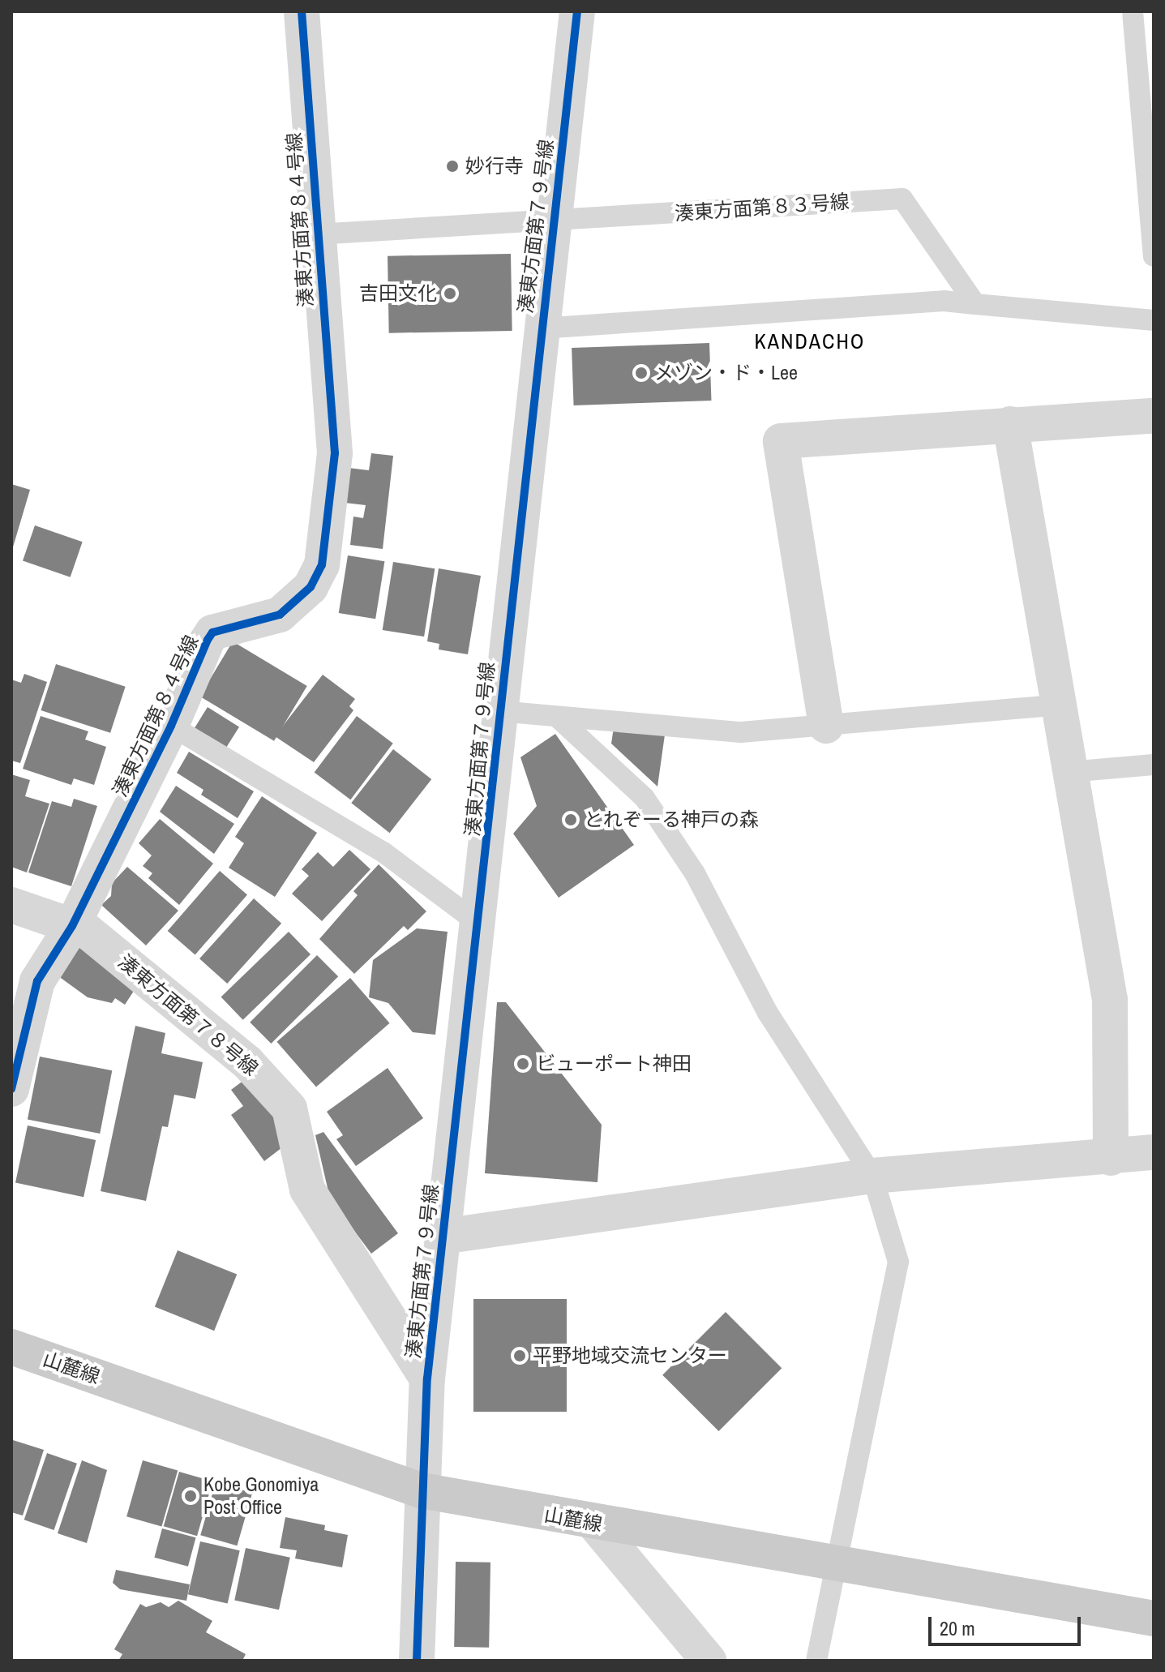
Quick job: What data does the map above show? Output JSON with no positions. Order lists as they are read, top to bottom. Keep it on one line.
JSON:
{"streets":{"main road":["山麓線"],"street":["湊東方面第８４号線","湊東方面第７９号線","湊東方面第７８号線"],"lane":["湊東方面第８３号線"]},"crossings":[["湊東方面第８３号線","湊東方面第８４号線"],["湊東方面第８３号線","湊東方面第７９号線"],["湊東方面第８４号線","湊東方面第７８号線"],["湊東方面第７９号線","湊東方面第７８号線"],["湊東方面第７９号線","山麓線"]],"districts":["KANDACHO"],"places":["妙行寺","吉田文化","メゾン・ド・Lee","とれぞーる神戸の森","ビューポート神田","平野地域交流センター","Kobe Gonomiya Post Office"],"scale_bar":"20 m"}
